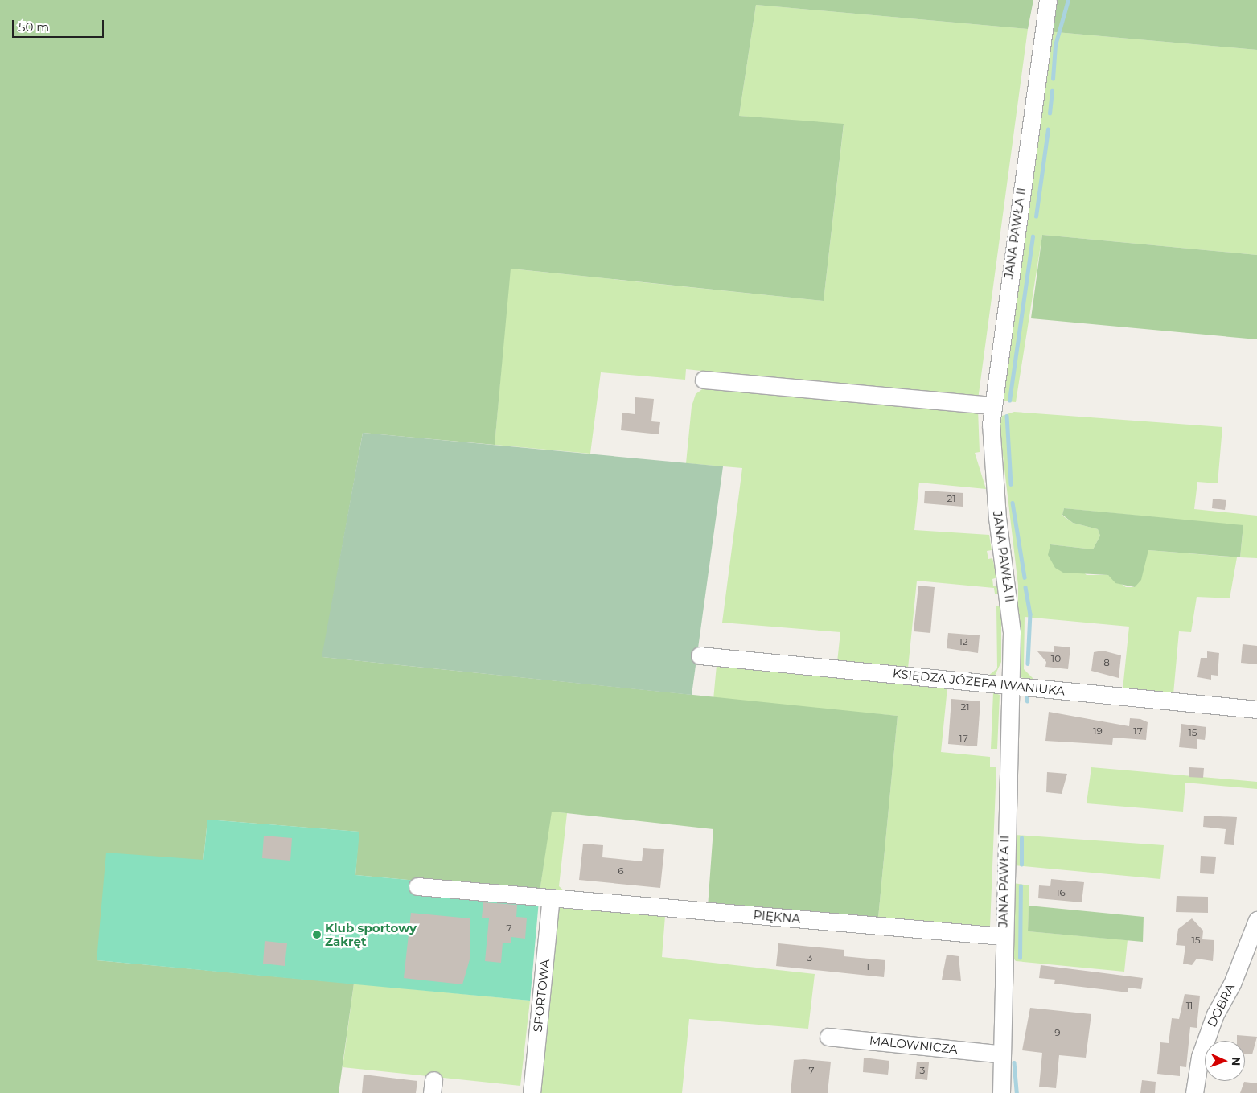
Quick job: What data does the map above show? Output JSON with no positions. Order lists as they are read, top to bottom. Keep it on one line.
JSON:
{"streets":{"street":["JANA PAWŁA II","KSIĘDZA JÓZEFA IWANIUKA","PIĘKNA","SPORTOWA","DOBRA","MALOWNICZA"]},"crossings":[["JANA PAWŁA II","KSIĘDZA JÓZEFA IWANIUKA"],["JANA PAWŁA II","PIĘKNA"],["JANA PAWŁA II","MALOWNICZA"],["PIĘKNA","SPORTOWA"]],"places":["Klub sportowy Zakręt"],"house_numbers":["21","12","10","8","21","19","17","15","17","6","16","7","15","3","1","11","9","7","3"],"scale_bar":"50 m","north":"right"}
